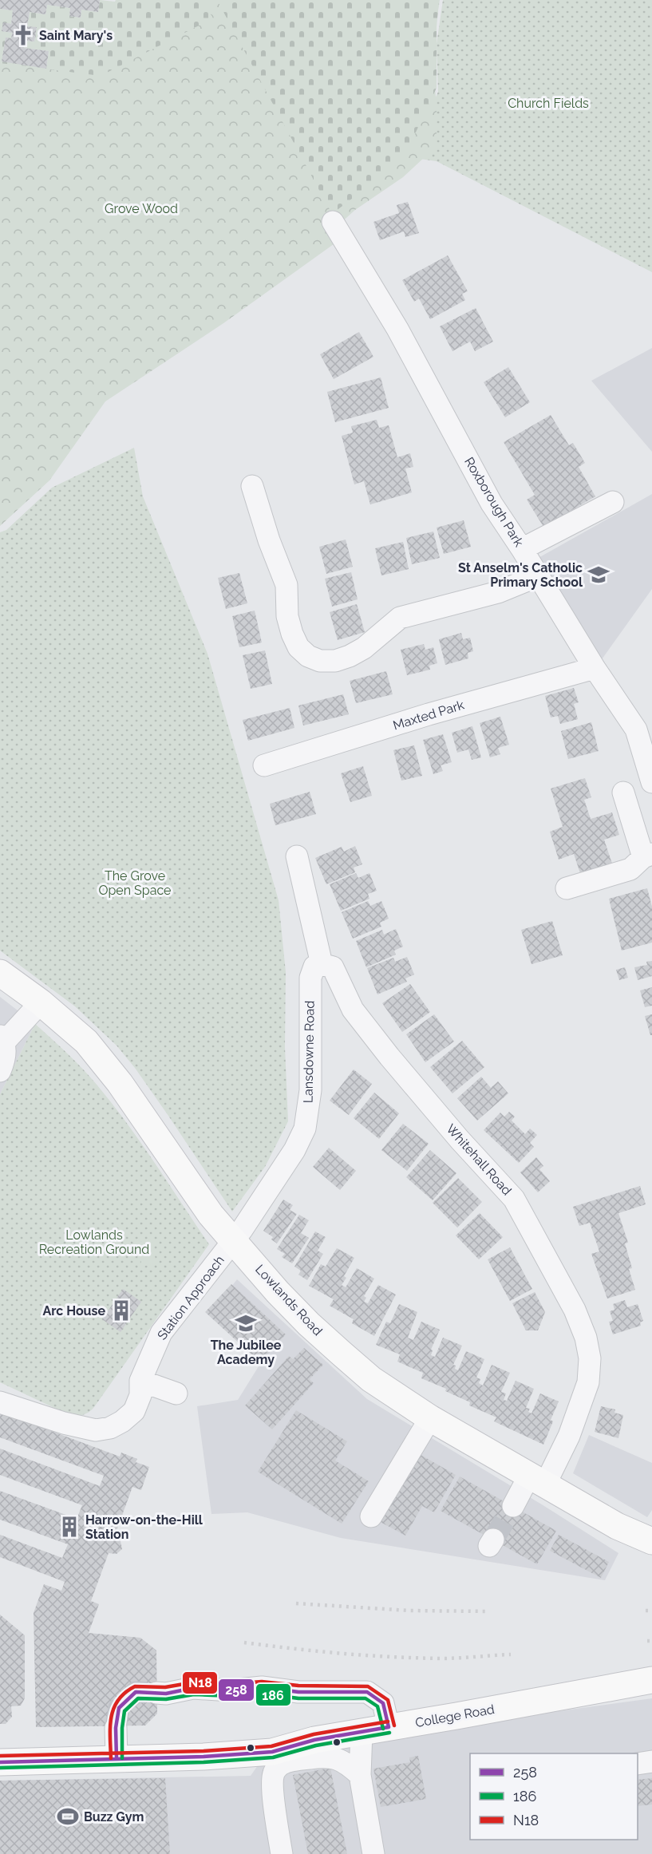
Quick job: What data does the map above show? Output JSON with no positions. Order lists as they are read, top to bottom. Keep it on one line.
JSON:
{"streets":{"main road":["Lowlands Road","College Road"],"street":["Roxborough Park","Maxted Park","Lansdowne Road","Whitehall Road","Station Approach"]},"crossings":[["Roxborough Park","Maxted Park"],["Lansdowne Road","Whitehall Road"],["Lansdowne Road","Station Approach"],["Lansdowne Road","Lowlands Road"],["Whitehall Road","Lowlands Road"],["Station Approach","Lowlands Road"]],"parks":["Church Fields","Grove Wood","The Grove Open Space","Lowlands Recreation Ground"],"places":{"church":["Saint Mary's"],"school or university":["St Anselm's Catholic Primary School","The Jubilee Academy"],"building":["Arc House","Harrow-on-the-Hill Station"],"sports":["Buzz Gym"]},"lines":["transit line N18","transit line 258","transit line 186"],"legend":["258","186","N18"]}
